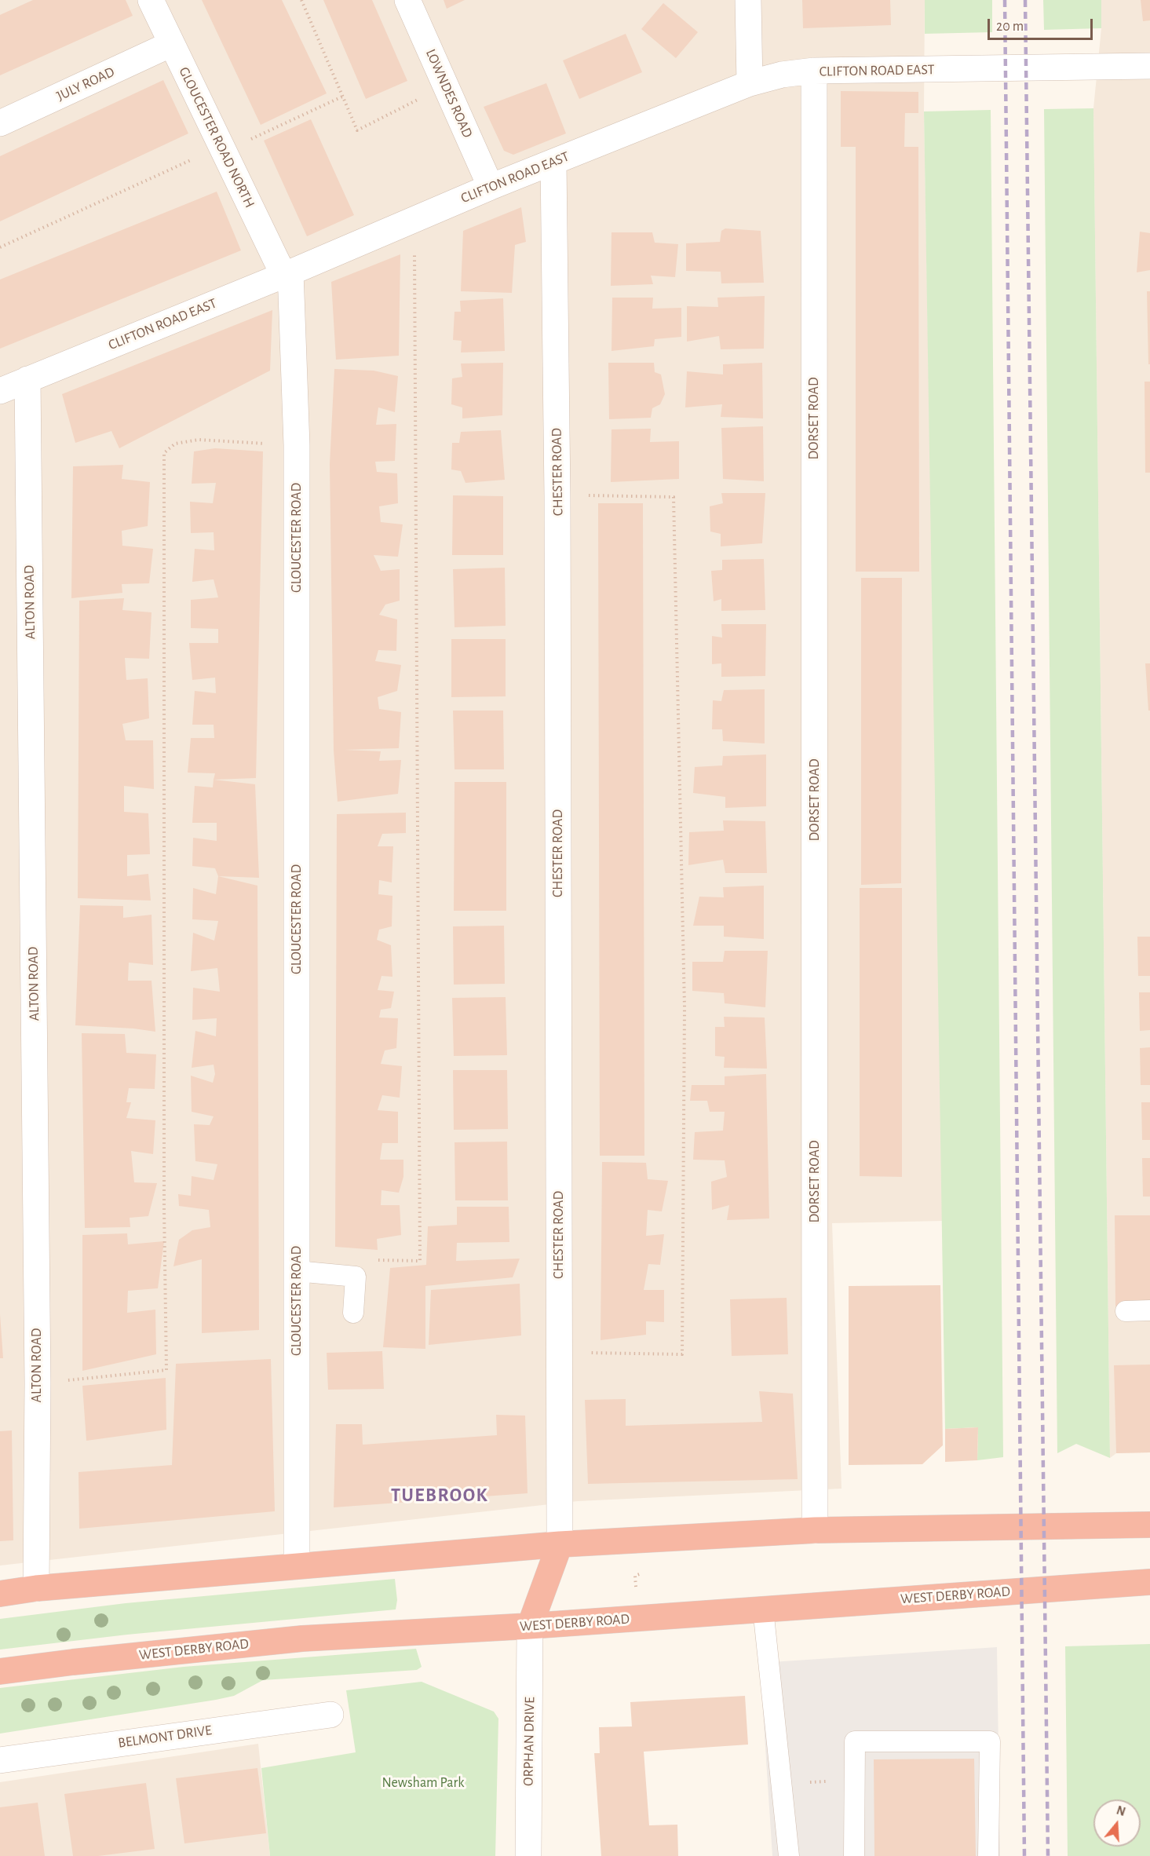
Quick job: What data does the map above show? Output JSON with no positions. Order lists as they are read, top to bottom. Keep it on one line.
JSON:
{"streets":{"highway":["WEST DERBY ROAD"],"street":["CLIFTON ROAD EAST","JULY ROAD","LOWNDES ROAD","GLOUCESTER ROAD NORTH","DORSET ROAD","CHESTER ROAD","GLOUCESTER ROAD","ALTON ROAD","BELMONT DRIVE","ORPHAN DRIVE"]},"crossings":[["CLIFTON ROAD EAST","LOWNDES ROAD"],["CLIFTON ROAD EAST","GLOUCESTER ROAD NORTH"],["CLIFTON ROAD EAST","DORSET ROAD"],["CLIFTON ROAD EAST","CHESTER ROAD"],["CLIFTON ROAD EAST","GLOUCESTER ROAD"],["CLIFTON ROAD EAST","ALTON ROAD"],["JULY ROAD","GLOUCESTER ROAD NORTH"],["GLOUCESTER ROAD NORTH","GLOUCESTER ROAD"],["WEST DERBY ROAD","ORPHAN DRIVE"]],"districts":["TUEBROOK"],"parks":["Newsham Park"],"scale_bar":"20 m","north":"top"}
